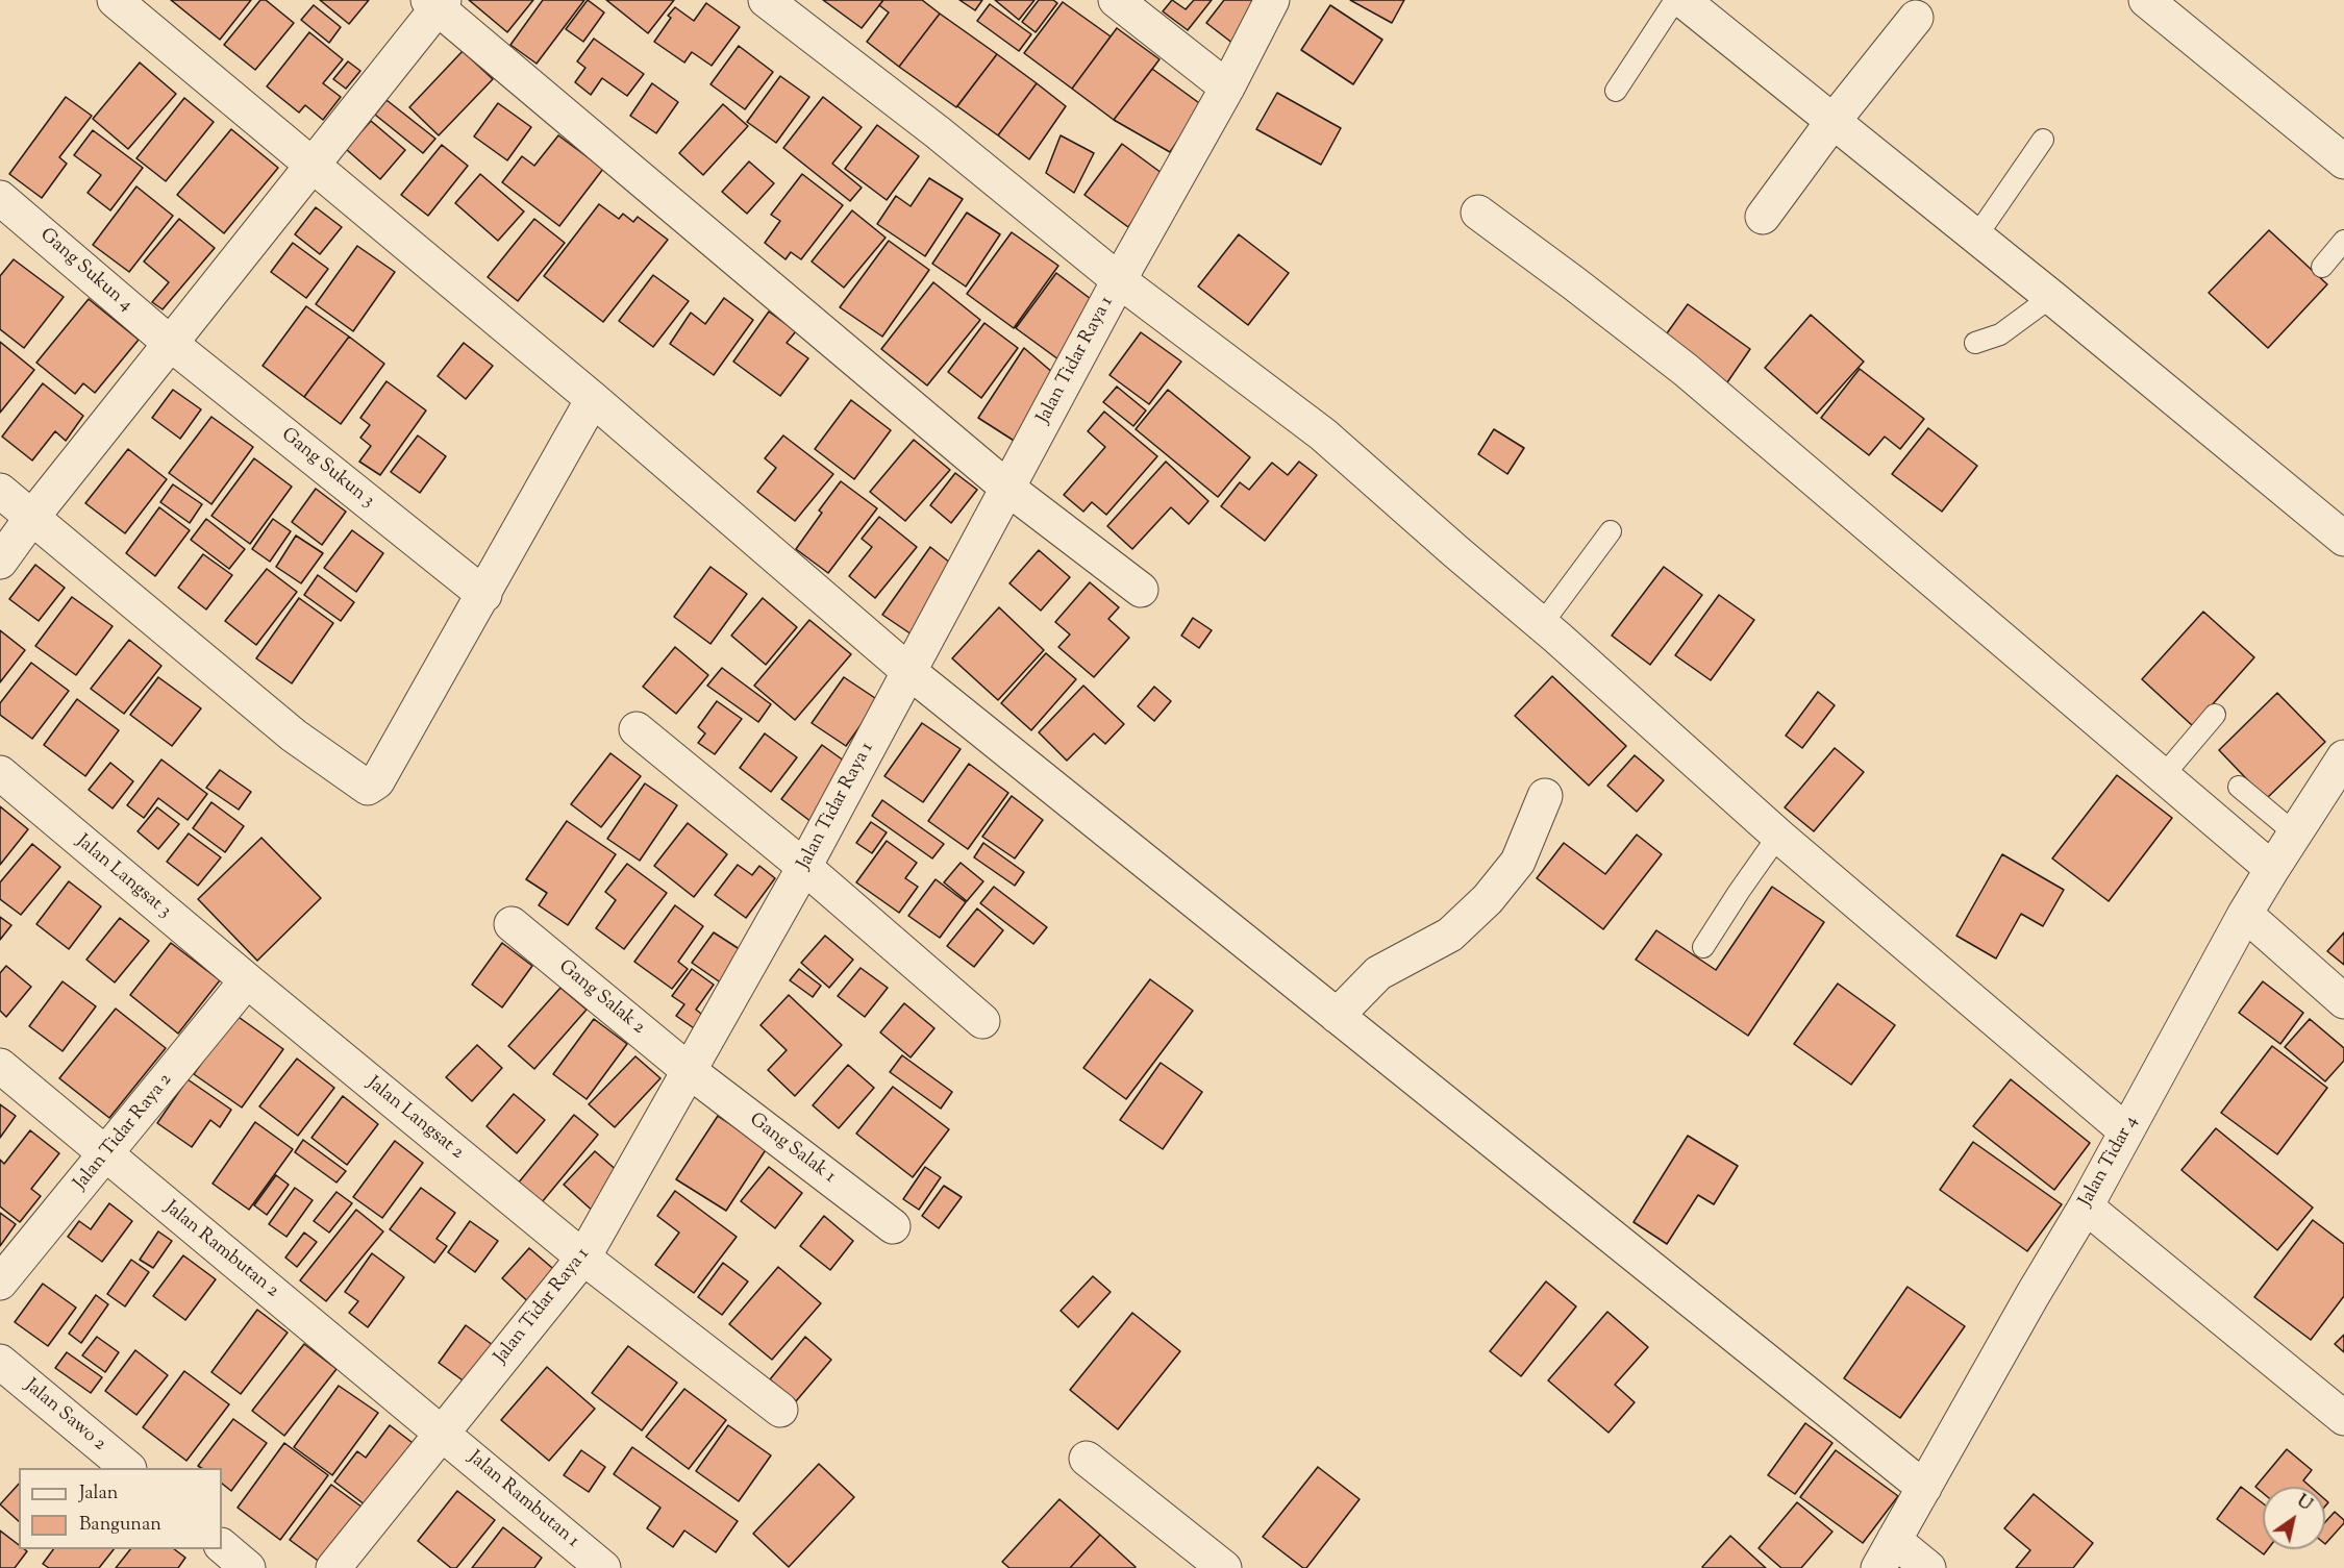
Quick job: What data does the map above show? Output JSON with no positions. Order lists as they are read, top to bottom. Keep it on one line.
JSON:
{"streets":{"street":["Gang Sukun 4","Jalan Tidar Raya 1","Gang Sukun 3","Jalan Langsat 3","Gang Salak 2","Jalan Langsat 2","Jalan Tidar Raya 2","Gang Salak 1","Jalan Tidar 4","Jalan Rambutan 2","Jalan Sawo 2","Jalan Rambutan 1"]},"crossings":[["Gang Sukun 4","Gang Sukun 3"],["Jalan Tidar Raya 1","Gang Salak 2"],["Jalan Tidar Raya 1","Jalan Langsat 2"],["Jalan Tidar Raya 1","Gang Salak 1"],["Jalan Tidar Raya 1","Jalan Rambutan 2"],["Jalan Tidar Raya 1","Jalan Rambutan 1"],["Jalan Langsat 3","Jalan Langsat 2"],["Jalan Langsat 3","Jalan Tidar Raya 2"],["Gang Salak 2","Gang Salak 1"],["Jalan Langsat 2","Jalan Tidar Raya 2"],["Jalan Tidar Raya 2","Jalan Rambutan 2"],["Jalan Rambutan 2","Jalan Rambutan 1"]],"legend":["Jalan","Bangunan"],"north":"top right"}
